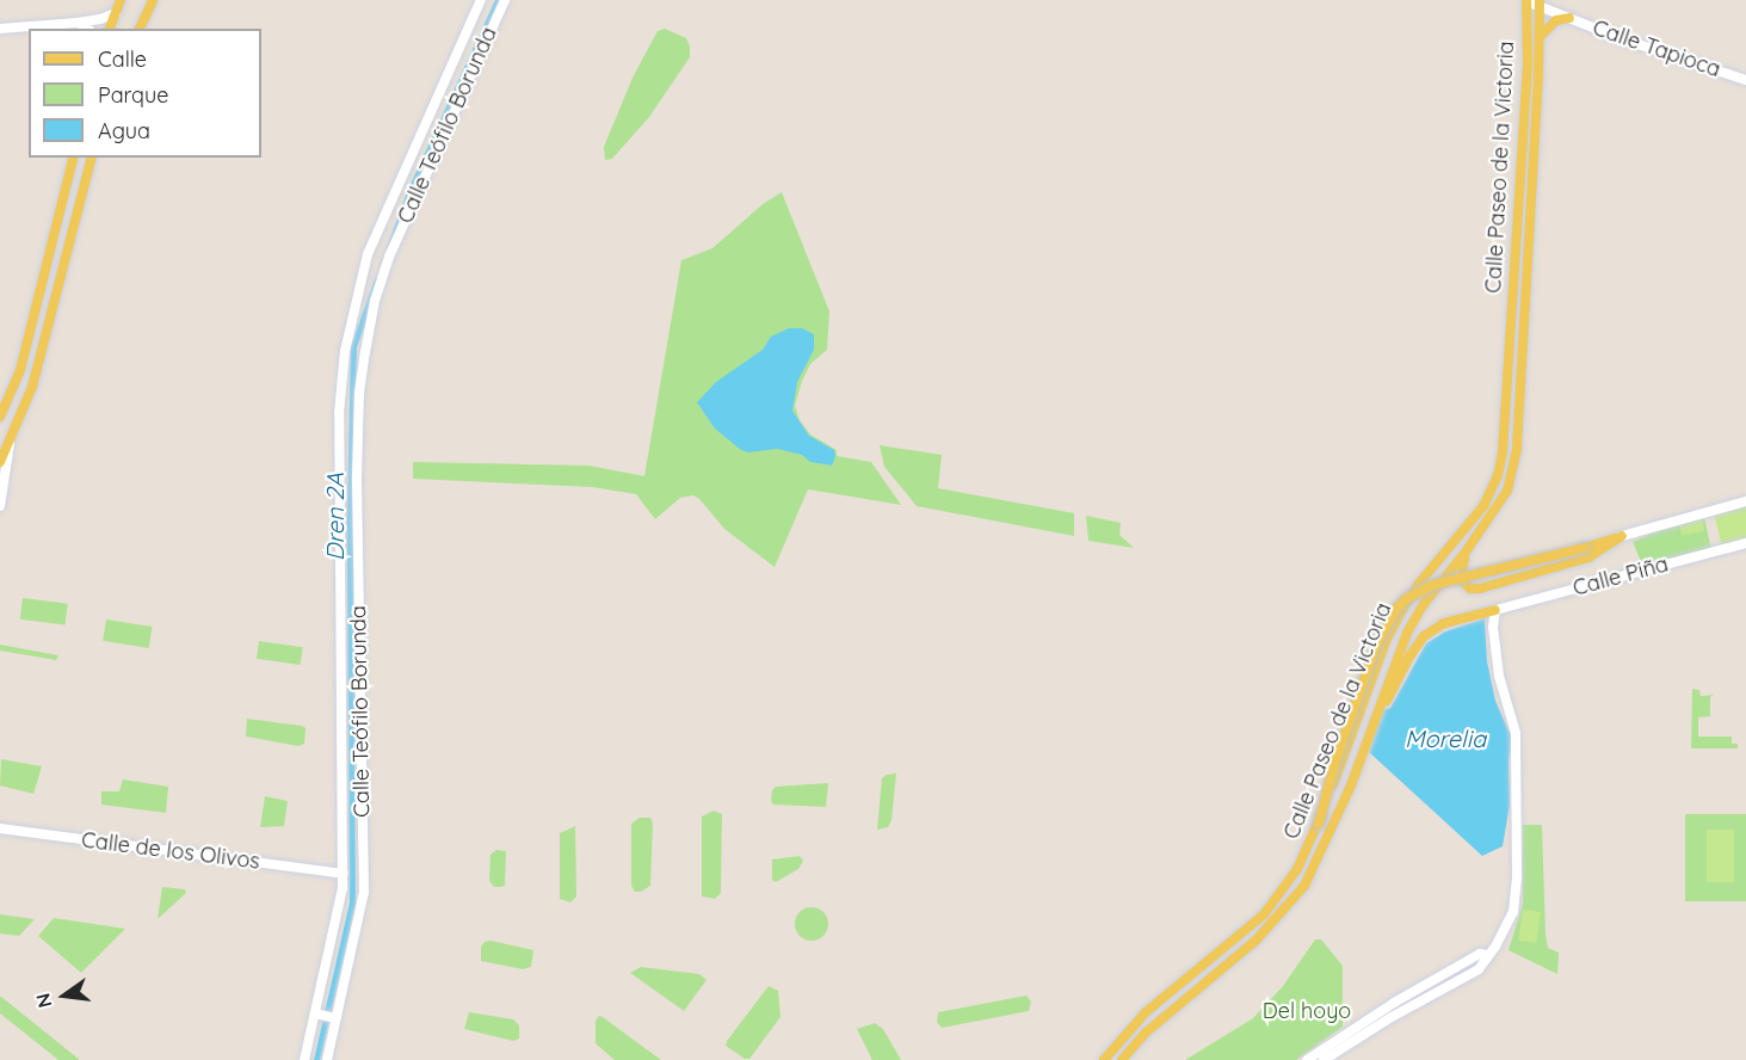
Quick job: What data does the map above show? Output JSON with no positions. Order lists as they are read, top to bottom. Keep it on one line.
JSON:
{"streets":{"main road":["Calle Tapioca","Calle Teófilo Borunda","Calle Paseo de la Victoria","Calle Piña","Calle de los Olivos"]},"crossings":[["Calle Tapioca","Calle Paseo de la Victoria"],["Calle Teófilo Borunda","Calle de los Olivos"]],"water":["Dren 2A","Morelia"],"parks":["Del hoyo"],"legend":["Calle","Parque","Agua"],"north":"left"}
